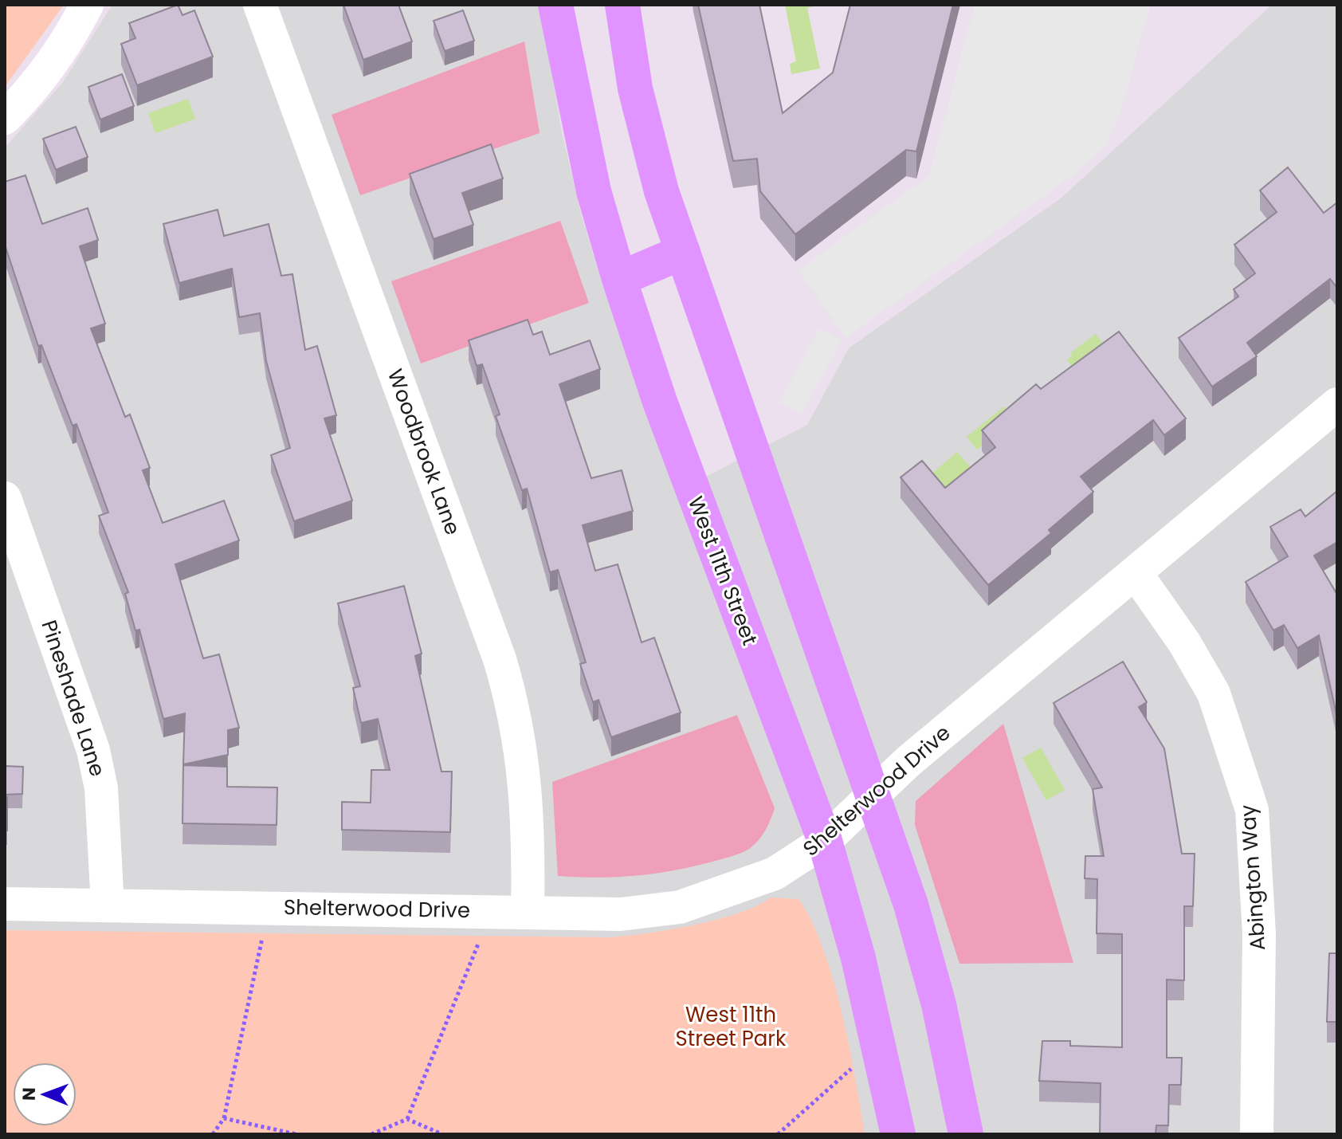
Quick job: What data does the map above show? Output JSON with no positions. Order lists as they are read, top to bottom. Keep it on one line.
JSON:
{"streets":{"main road":["West 11th Street"],"street":["Woodbrook Lane","Pineshade Lane","Shelterwood Drive","Abington Way"]},"crossings":[["Woodbrook Lane","Shelterwood Drive"],["West 11th Street","Shelterwood Drive"],["Pineshade Lane","Shelterwood Drive"],["Shelterwood Drive","Abington Way"]],"parks":["West 11th Street Park"],"north":"left"}
